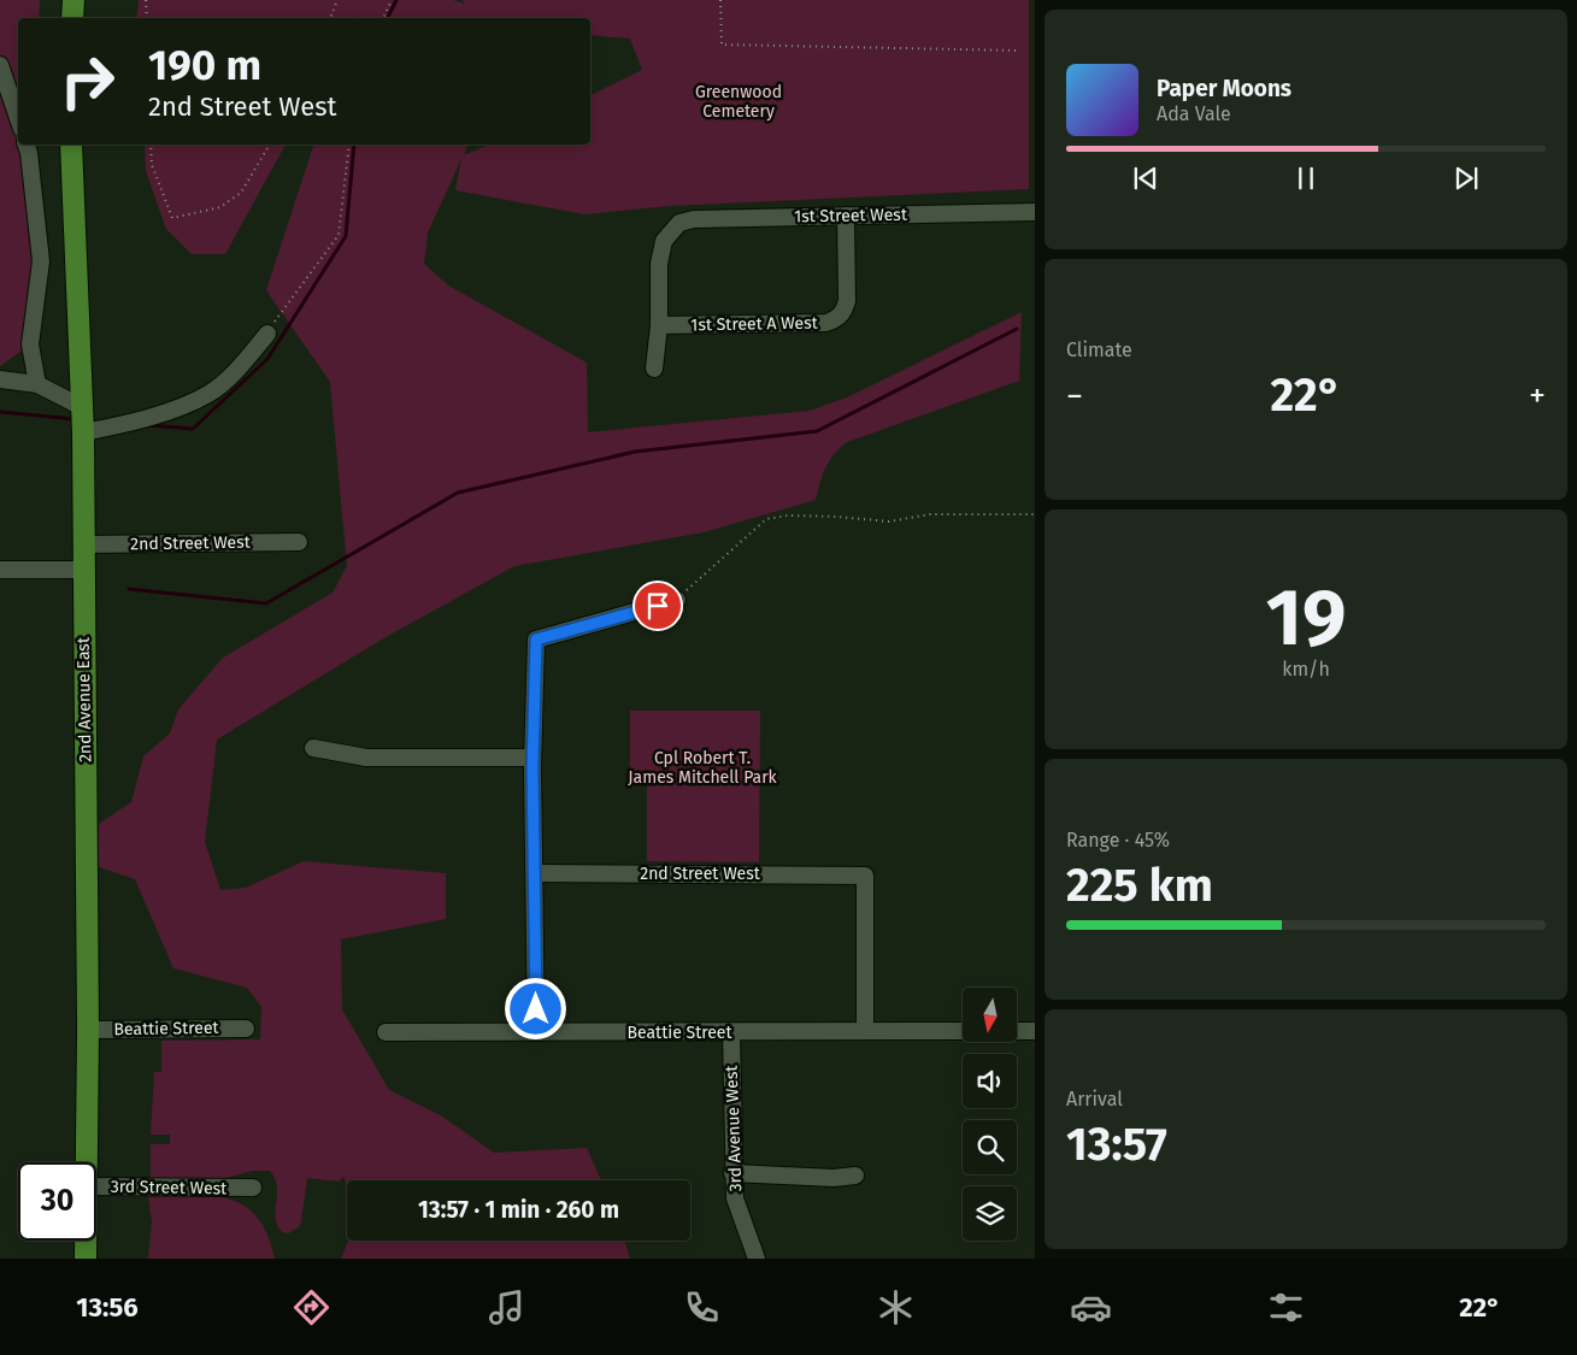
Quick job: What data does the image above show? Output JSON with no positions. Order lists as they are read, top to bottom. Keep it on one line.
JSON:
{"streets":{"main road":["2nd Avenue East"],"street":["1st Street West","1st Street A West","2nd Street West","Beattie Street","3rd Avenue West","3rd Street West"]},"crossings":[["1st Street West","1st Street A West"],["2nd Street West","2nd Avenue East"],["2nd Street West","Beattie Street"],["2nd Avenue East","Beattie Street"],["Beattie Street","3rd Avenue West"]],"parks":["Greenwood Cemetery","Cpl Robert T. James Mitchell Park"],"north":"bottom","page":{"turn":["190 m","2nd Street West"],"song":["Paper Moons","Ada Vale"],"tile":["Climate",["19","km/h"],["Range · 45%","225 km"],["Arrival","13:57"]],"heat":["−","22°","+"],"limit":"30","trip":"13:57 · 1 min · 260 m","tabs":["13:56","22°"]}}
